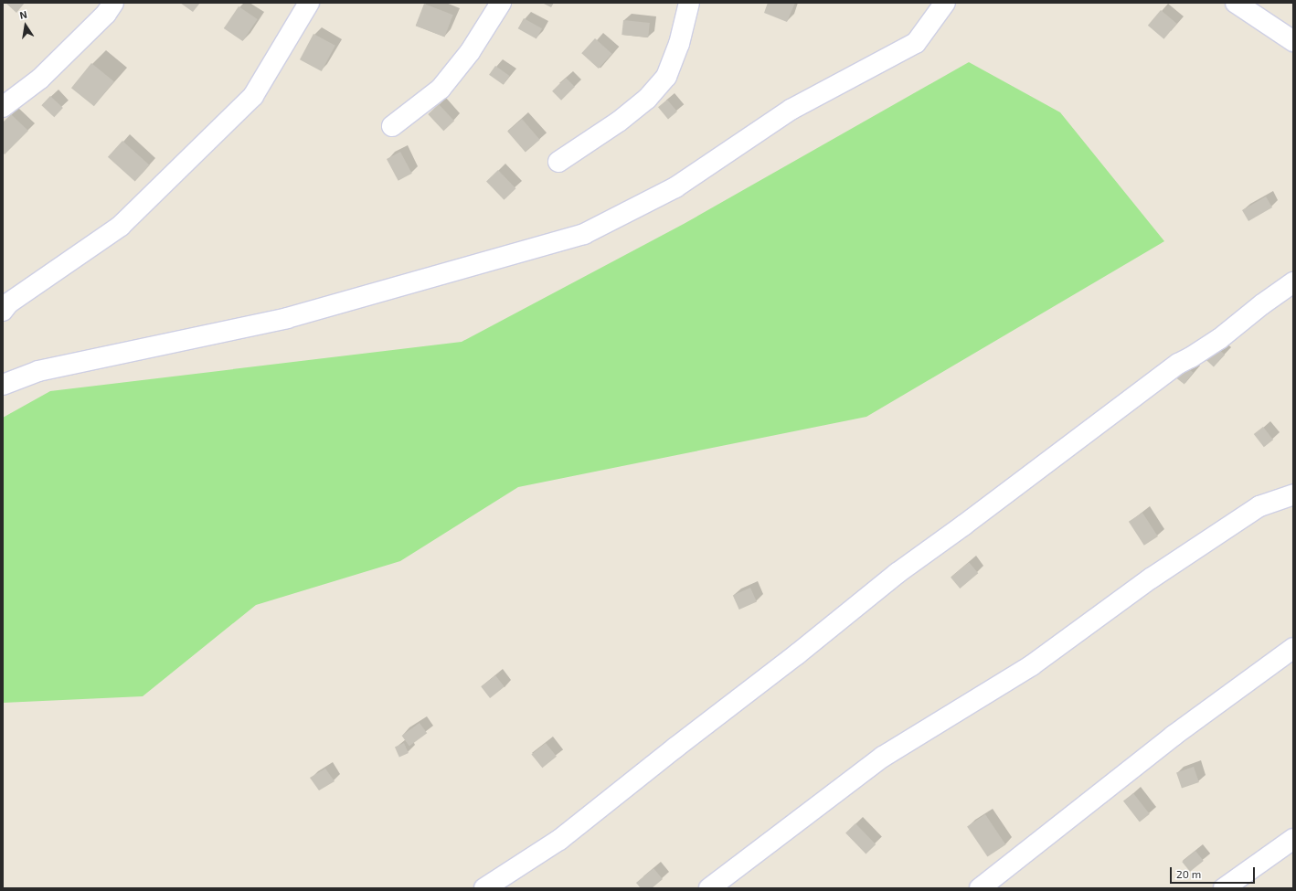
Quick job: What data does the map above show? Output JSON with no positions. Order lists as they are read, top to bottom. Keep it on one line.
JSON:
{"scale_bar":"20 m","north":"top"}
